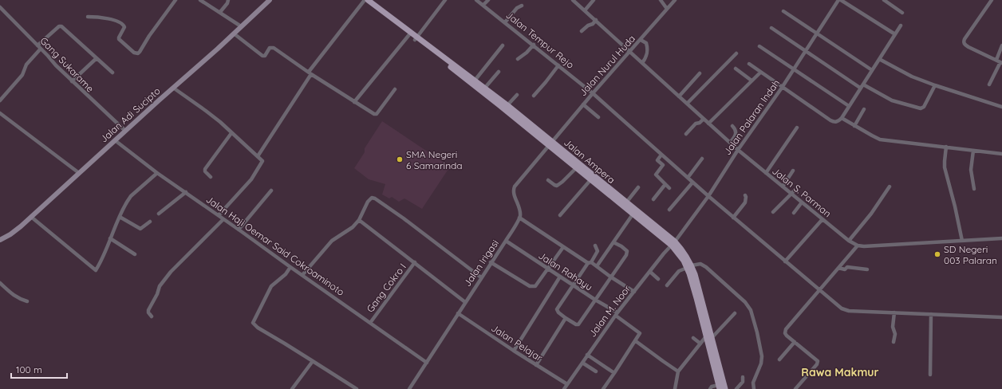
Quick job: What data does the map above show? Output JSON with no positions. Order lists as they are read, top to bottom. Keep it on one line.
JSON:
{"streets":{"main road":["Jalan Ampera"],"street":["Jalan Tempur Rejo","Gang Sukarame","Jalan Nurul Huda","Jalan Adi Sucipto","Jalan Palaran Indah","Jalan S. Parman","Jalan Haji Oemar Said Cokroaminoto","Jalan Irigasi","Jalan Rahayu","Gang Cokro I","Jalan M. Noor","Jalan Pelajar"]},"crossings":[["Jalan Tempur Rejo","Jalan Nurul Huda"],["Jalan Tempur Rejo","Jalan Palaran Indah"],["Gang Sukarame","Jalan Adi Sucipto"],["Jalan Nurul Huda","Jalan Ampera"],["Jalan Nurul Huda","Jalan S. Parman"],["Jalan Adi Sucipto","Jalan Haji Oemar Said Cokroaminoto"],["Jalan Palaran Indah","Jalan Ampera"],["Jalan Palaran Indah","Jalan S. Parman"],["Jalan Palaran Indah","Jalan M. Noor"],["Jalan Ampera","Jalan M. Noor"],["Jalan Haji Oemar Said Cokroaminoto","Jalan Irigasi"],["Jalan Haji Oemar Said Cokroaminoto","Gang Cokro I"],["Jalan Irigasi","Jalan Rahayu"],["Jalan Irigasi","Jalan Pelajar"],["Jalan Rahayu","Jalan M. Noor"],["Jalan M. Noor","Jalan Pelajar"]],"districts":["Rawa Makmur"],"places":["SMA Negeri 6 Samarinda","SD Negeri 003 Palaran"],"scale_bar":"100 m"}
